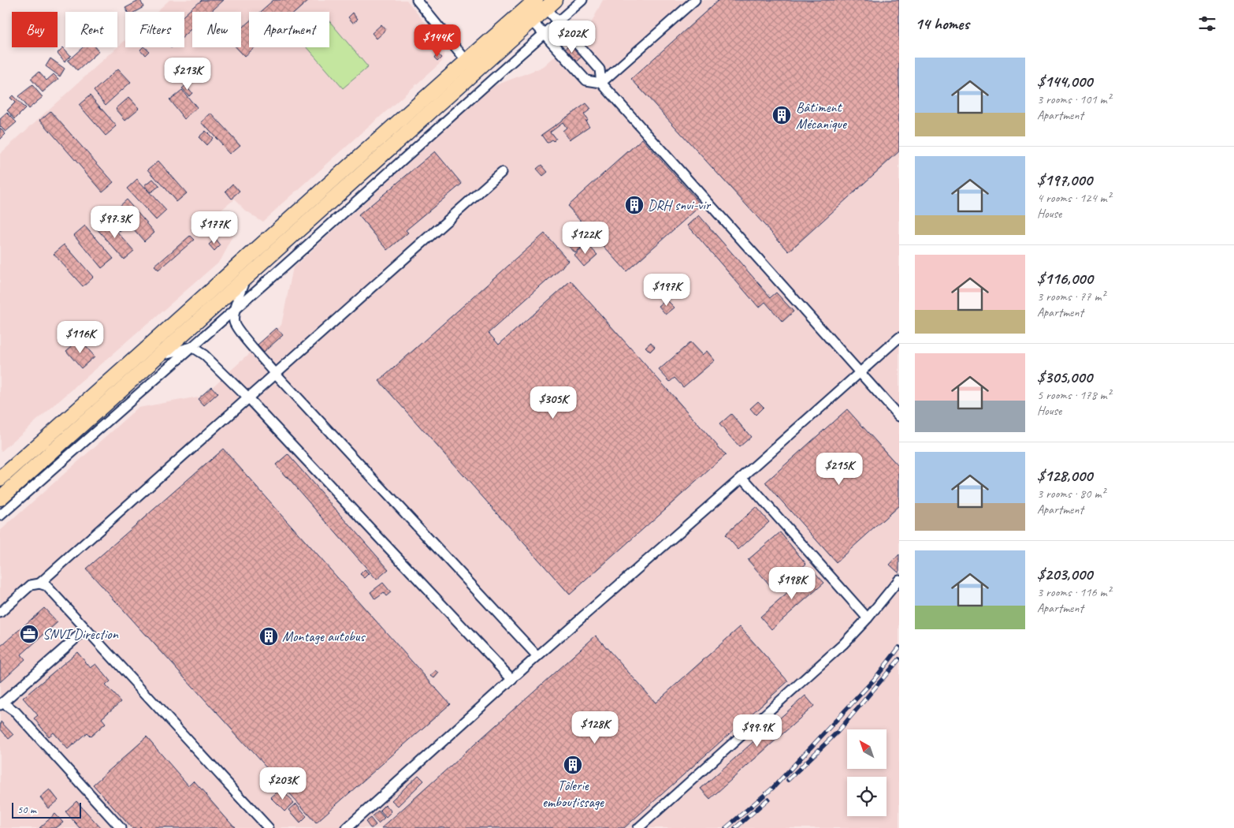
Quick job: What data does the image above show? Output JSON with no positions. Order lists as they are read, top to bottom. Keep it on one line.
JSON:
{"places":{"building":["Bâtiment Mécanique","DRH snvi-vir","Montage autobus","Tôlerie emboutissage"],"office":["SNVI Direction"]},"scale_bar":"50 m","north":"top left","page":{"heading":"14 homes","chip":["Buy","Rent","Filters","New","Apartment"],"price":["$202K","$144K","$213K","$97.3K","$177K","$122K","$197K","$116K","$305K","$215K","$198K","$128K","$99.9K","$203K"],"list":[{"name":"$144,000","note":"3 rooms · 101 m² · Apartment"},{"name":"$197,000","note":"4 rooms · 124 m² · House"},{"name":"$116,000","note":"3 rooms · 77 m² · Apartment"},{"name":"$305,000","note":"5 rooms · 178 m² · House"},{"name":"$128,000","note":"3 rooms · 80 m² · Apartment"},{"name":"$203,000","note":"3 rooms · 116 m² · Apartment"}],"scale":"50 m"}}
